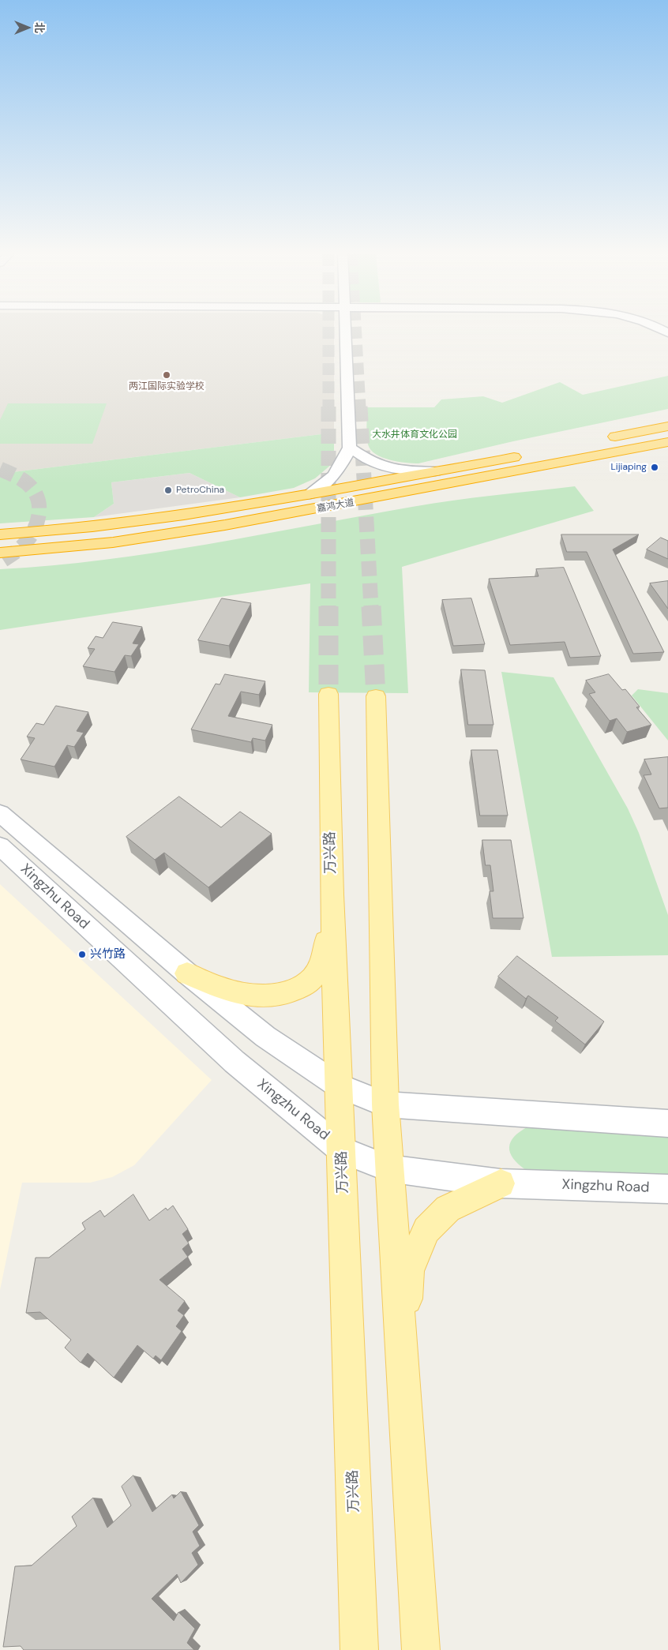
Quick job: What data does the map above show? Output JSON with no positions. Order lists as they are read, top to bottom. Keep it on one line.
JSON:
{"streets":{"highway":["嘉鸿大道"],"main road":["万兴路"],"street":["Xingzhu Road"]},"crossings":[["万兴路","Xingzhu Road"]],"parks":["大水井体育文化公园"],"places":["两江国际实验学校","Lijiaping","PetroChina","兴竹路"],"north":"right"}
